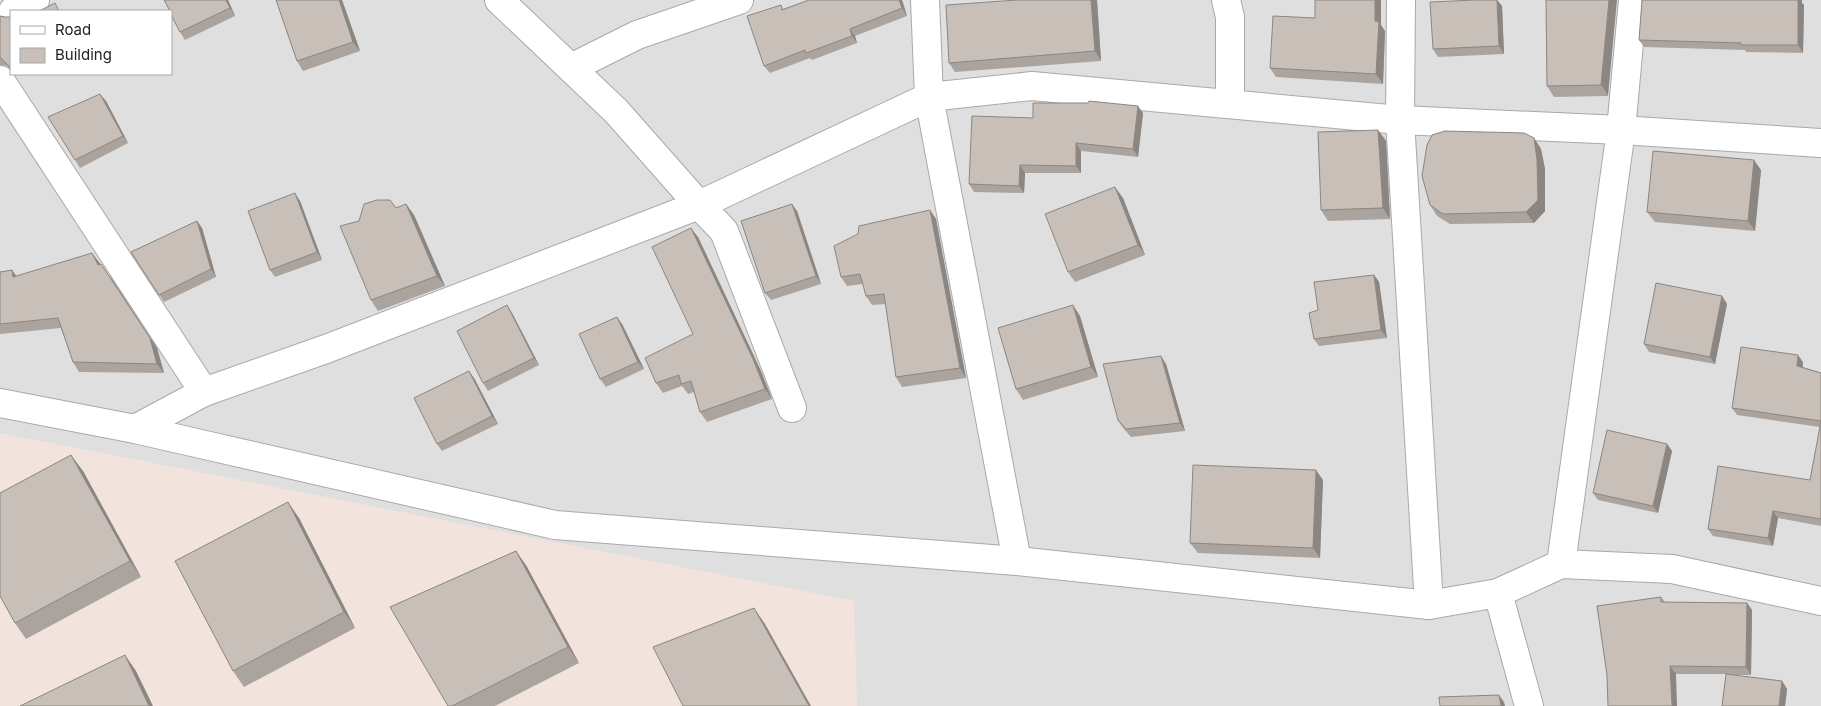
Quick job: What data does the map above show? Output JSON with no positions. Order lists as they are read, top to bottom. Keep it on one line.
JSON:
{"legend":["Road","Building"]}
